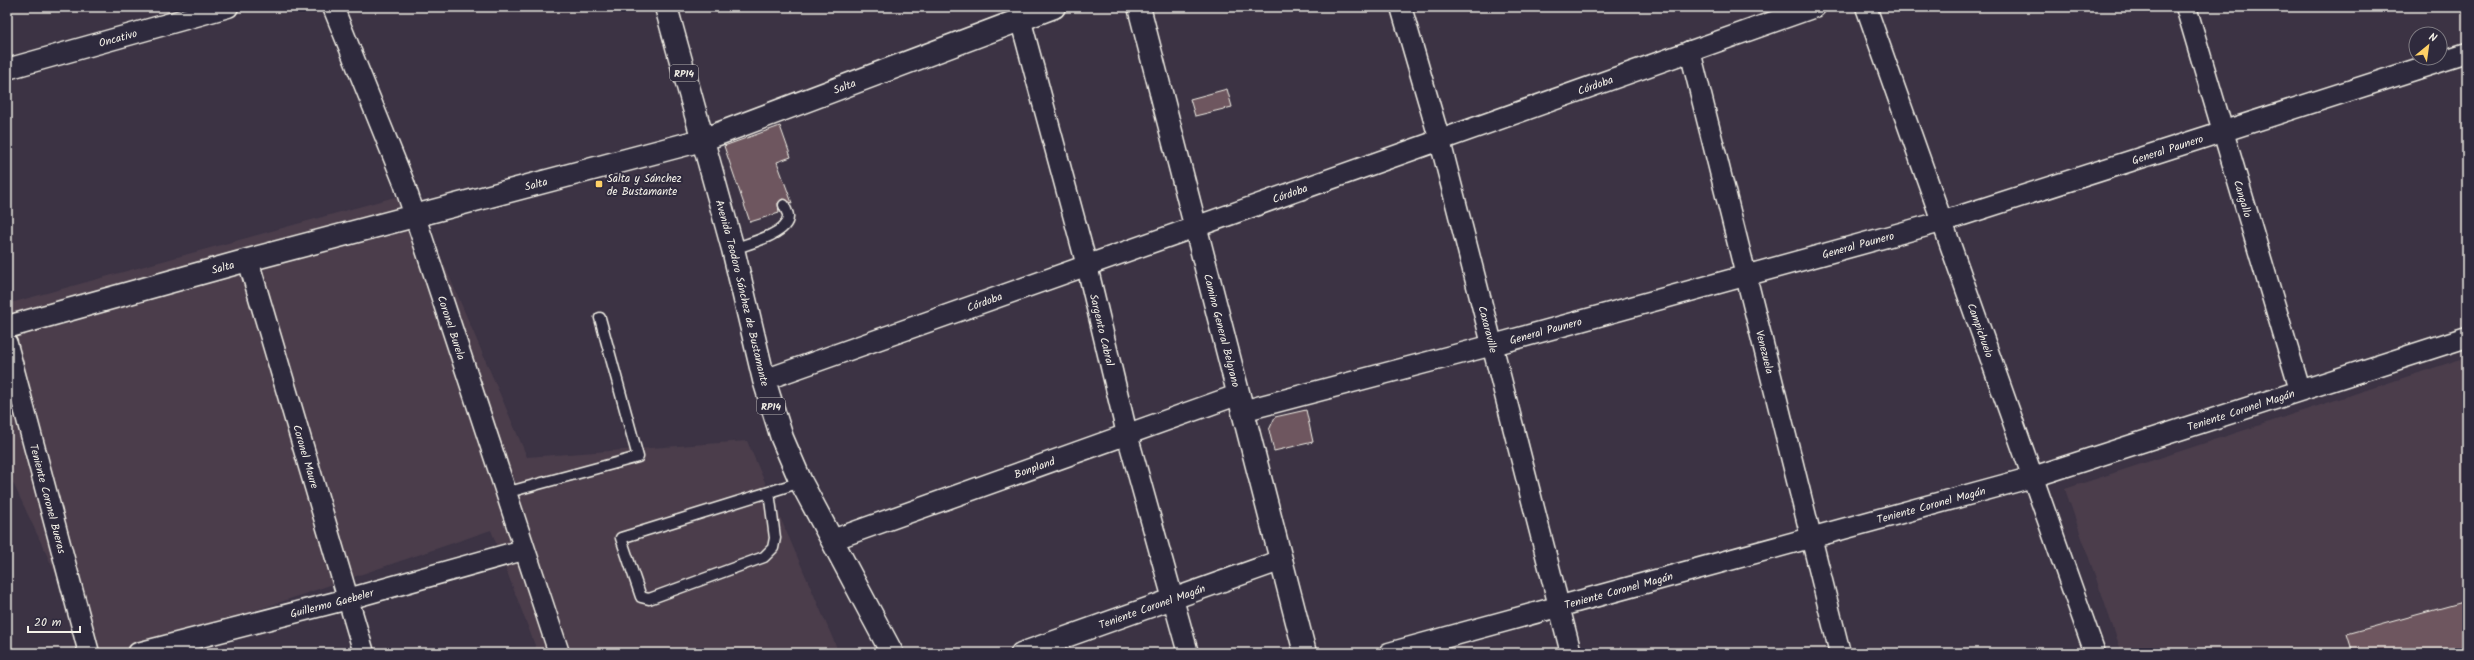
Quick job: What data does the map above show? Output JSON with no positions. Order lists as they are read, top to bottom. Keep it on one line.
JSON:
{"streets":{"street":["Oncativo","RP14","Córdoba","Salta","General Paunero","Cangallo","Avenida Teodoro Sánchez de Bustamante","Coronel Burela","Caxaraville","Sargento Cabral","Camino General Belgrano","Campichuelo","Venezuela","Teniente Coronel Magán","Coronel Maure","Bonpland","Teniente Coronel Bueras","Guillermo Gaebeler"]},"crossings":[["Córdoba","Avenida Teodoro Sánchez de Bustamante"],["Córdoba","Caxaraville"],["Córdoba","Sargento Cabral"],["Córdoba","Camino General Belgrano"],["Córdoba","Venezuela"],["Salta","Avenida Teodoro Sánchez de Bustamante"],["Salta","Coronel Burela"],["Salta","Sargento Cabral"],["Salta","Coronel Maure"],["General Paunero","Cangallo"],["General Paunero","Caxaraville"],["General Paunero","Camino General Belgrano"],["General Paunero","Campichuelo"],["General Paunero","Venezuela"],["General Paunero","Bonpland"],["Cangallo","Teniente Coronel Magán"],["Avenida Teodoro Sánchez de Bustamante","Bonpland"],["Coronel Burela","Guillermo Gaebeler"],["Caxaraville","Teniente Coronel Magán"],["Sargento Cabral","Teniente Coronel Magán"],["Sargento Cabral","Bonpland"],["Camino General Belgrano","Teniente Coronel Magán"],["Camino General Belgrano","Bonpland"],["Campichuelo","Teniente Coronel Magán"],["Venezuela","Teniente Coronel Magán"],["Coronel Maure","Guillermo Gaebeler"]],"places":{"transit":["Salta y Sánchez de Bustamante"]},"scale_bar":"20 m","north":"top right"}
